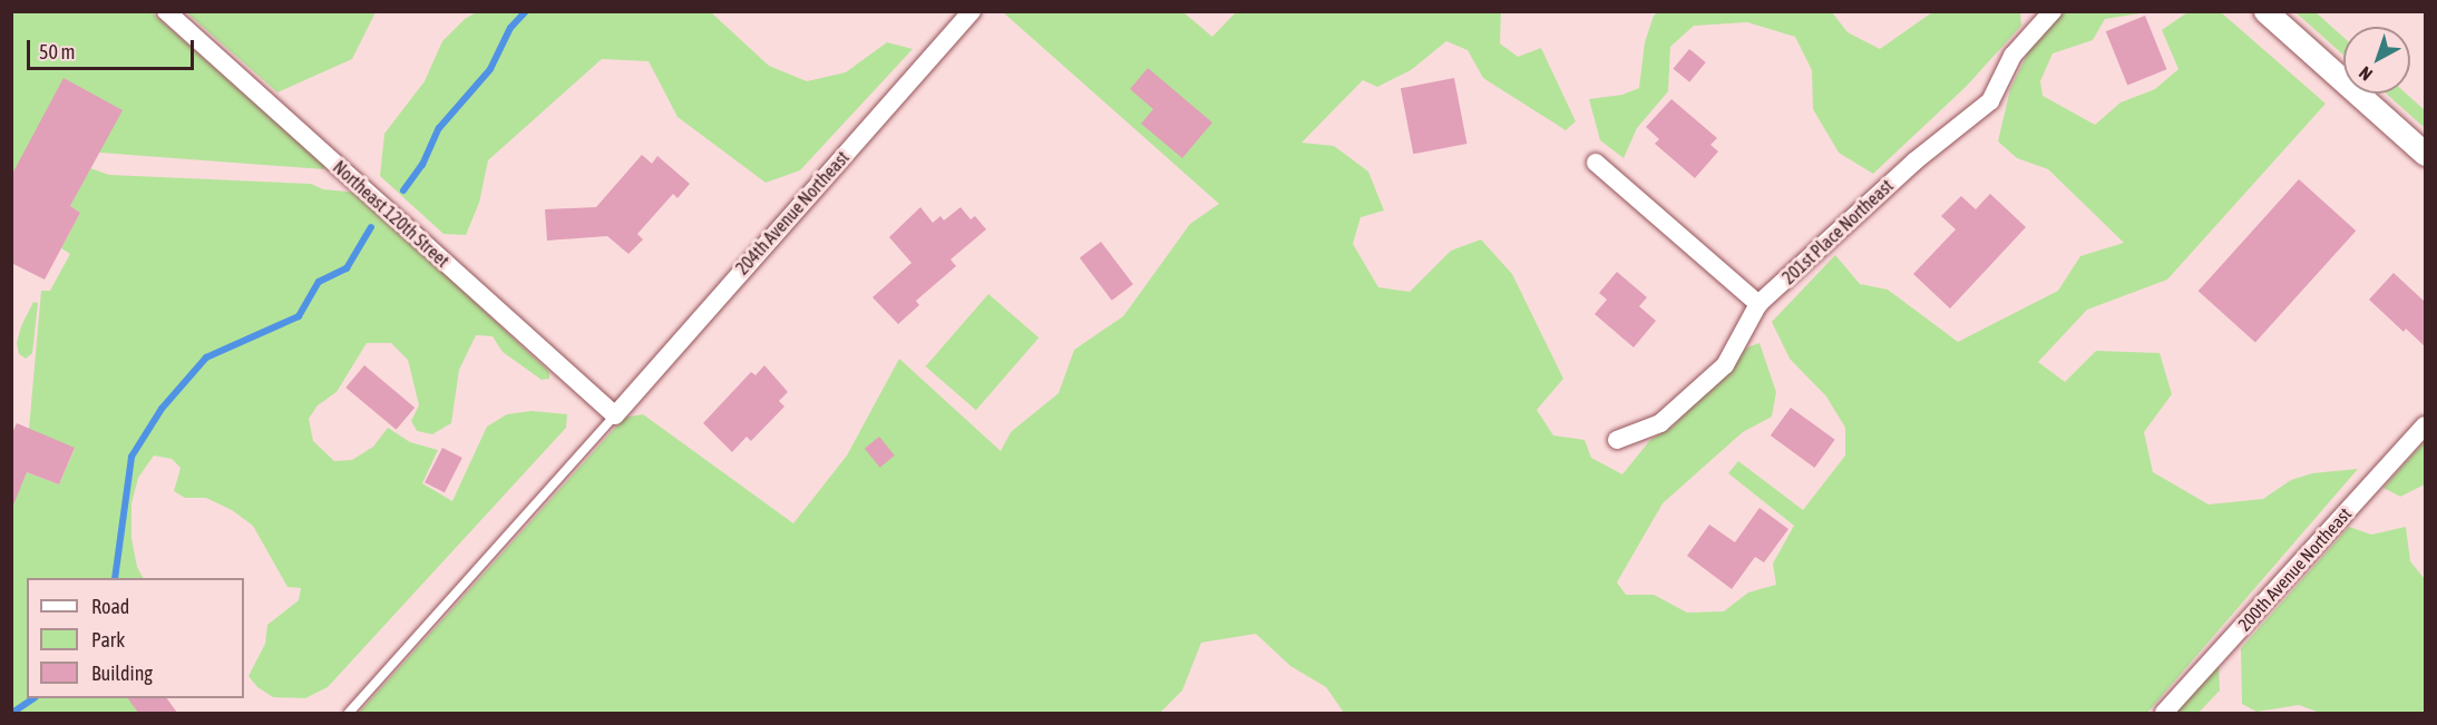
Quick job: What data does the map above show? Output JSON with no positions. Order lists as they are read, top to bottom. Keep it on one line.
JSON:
{"streets":{"street":["204th Avenue Northeast","Northeast 120th Street","201st Place Northeast","200th Avenue Northeast"]},"crossings":[["204th Avenue Northeast","Northeast 120th Street"]],"legend":["Road","Park","Building"],"scale_bar":"50 m","north":"bottom left"}
